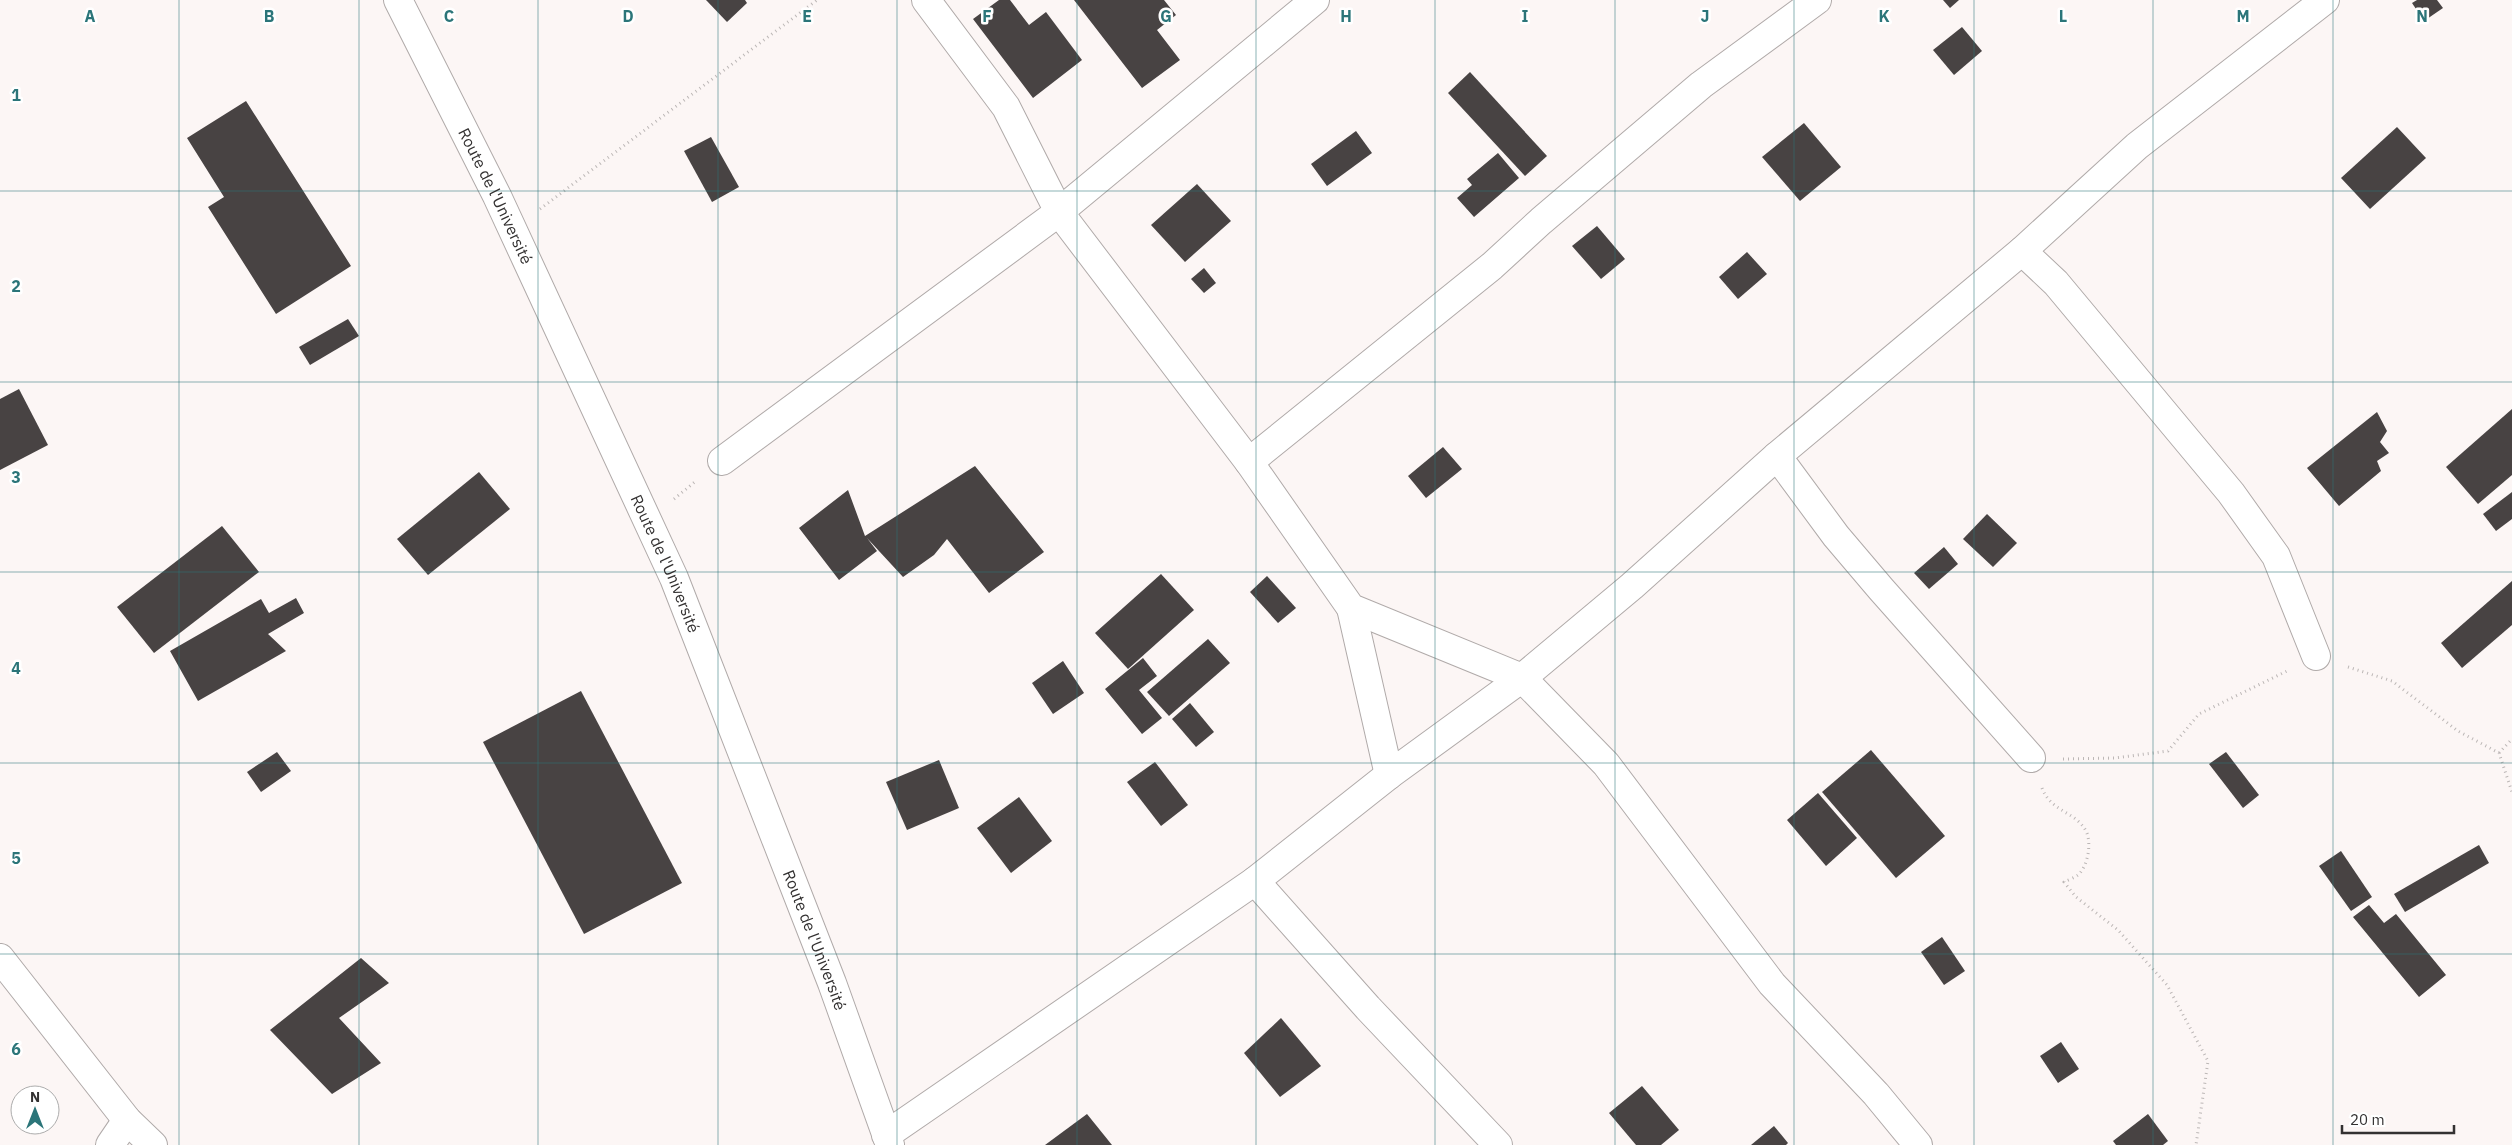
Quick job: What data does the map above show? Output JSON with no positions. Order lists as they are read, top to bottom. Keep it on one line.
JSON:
{"streets":{"street":["Route de l'Université"]},"scale_bar":"20 m","north":"top","grid":{"columns":["A","B","C","D","E","F","G","H","I","J","K","L","M","N"],"rows":["1","2","3","4","5","6"]}}
